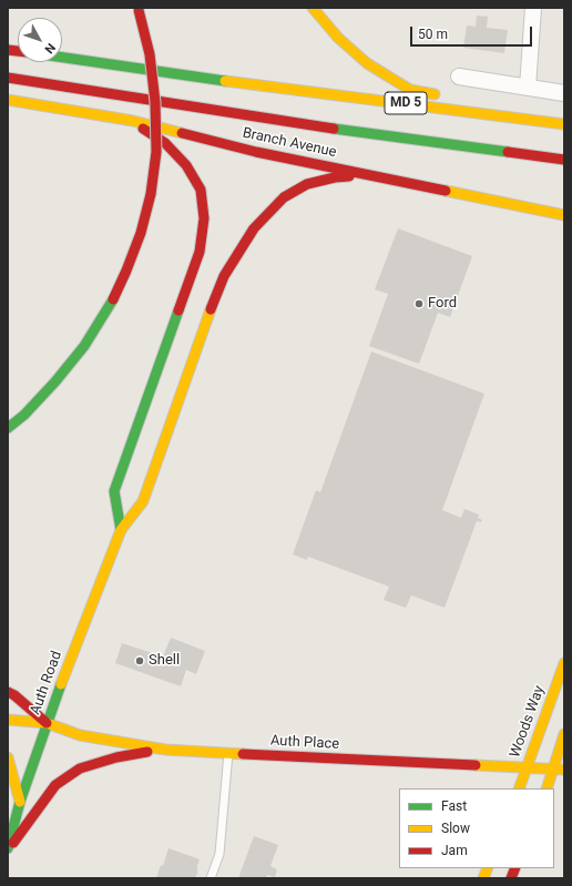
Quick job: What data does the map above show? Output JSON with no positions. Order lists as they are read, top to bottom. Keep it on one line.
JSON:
{"streets":{"main road":["MD 5","Branch Avenue","Auth Road","Woods Way","Auth Place"]},"crossings":[["Branch Avenue","Auth Road"],["Auth Road","Auth Place"],["Woods Way","Auth Place"]],"places":["Ford","Shell"],"legend":["Fast","Slow","Jam"],"scale_bar":"50 m","north":"bottom right"}
